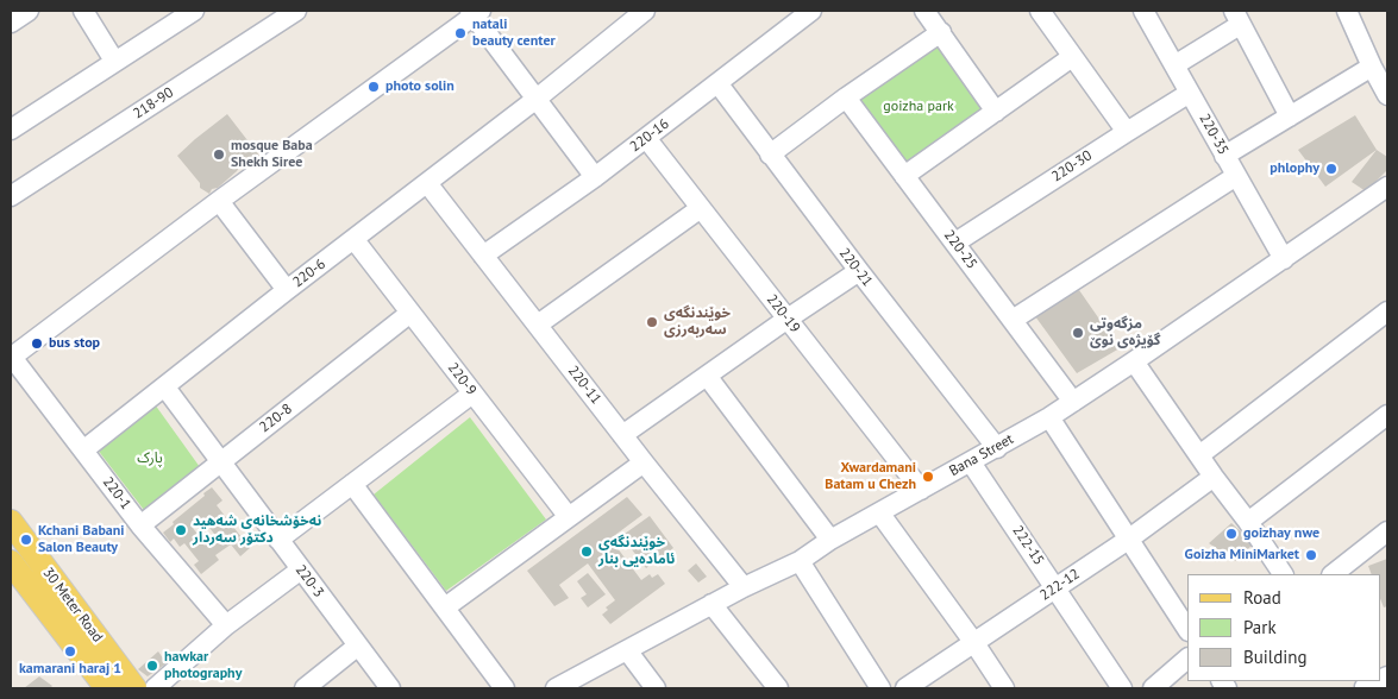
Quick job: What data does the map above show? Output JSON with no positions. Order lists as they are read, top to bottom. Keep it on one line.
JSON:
{"streets":{"main road":["30 Meter Road"],"street":["218-90","220-35","220-16","220-30","220-25","220-21","220-6","220-19","220-9","220-11","220-8","Bana Street","220-1","222-15","220-3","222-12"]},"crossings":[["220-35","220-30"],["220-35","Bana Street"],["220-16","220-21"],["220-16","220-19"],["220-16","220-11"],["220-30","220-25"],["220-25","Bana Street"],["220-21","Bana Street"],["220-6","220-9"],["220-6","220-11"],["220-6","220-1"],["220-6","220-3"],["220-19","Bana Street"],["220-9","220-8"],["220-11","Bana Street"],["220-8","220-1"],["220-8","220-3"],["Bana Street","222-15"],["222-15","222-12"]],"parks":["goizha park","پارک"],"places":["natali beauty center","photo solin","mosque Baba Shekh Siree","phlophy","خوێندنگەی سەربەرزی","مزگەوتی گۆیژەی نوێ","bus stop","Xwardamani Batam u Chezh","نەخۆشخانەی شەهید دکتۆر سەردار","goizhay nwe","Kchani Babani Salon Beauty","خوێندنگەی ئامادەیی بنار","Goizha MiniMarket","kamarani haraj 1","hawkar photography"],"legend":["Road","Park","Building"]}
